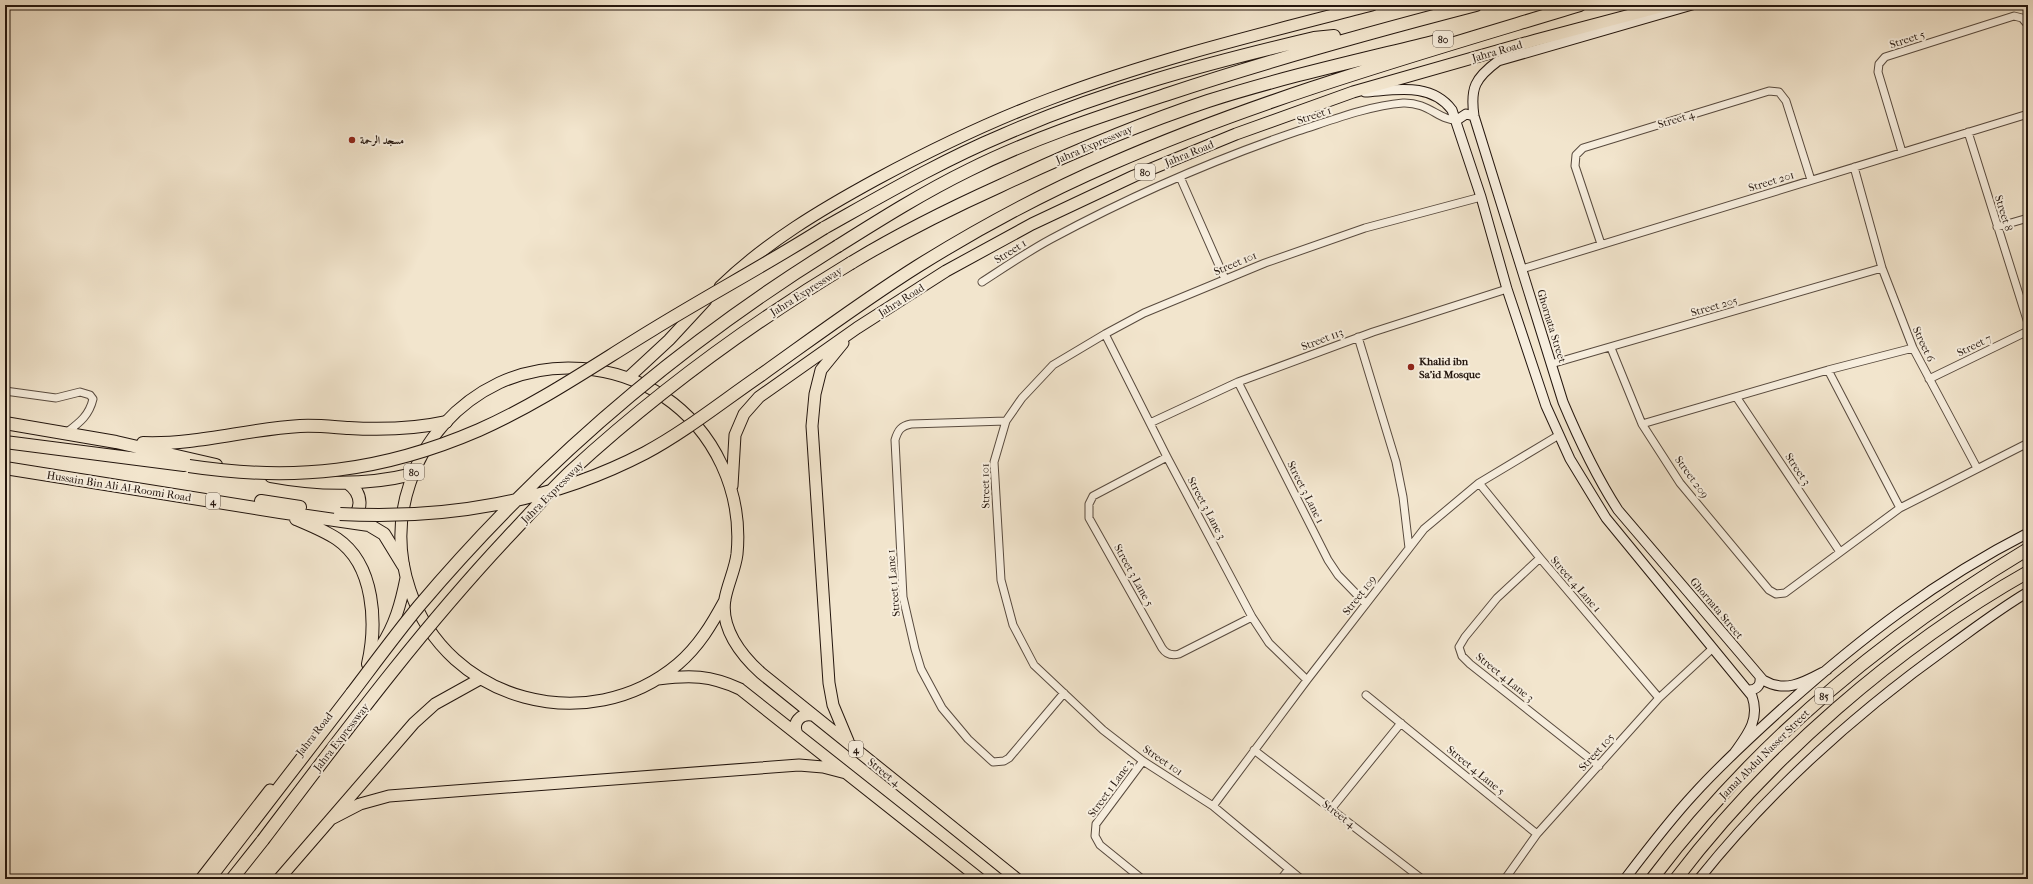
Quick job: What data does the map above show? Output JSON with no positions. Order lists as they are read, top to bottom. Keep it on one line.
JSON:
{"streets":{"highway":["80","Jahra Expressway","Hussain Bin Ali Al-Roomi Road","4","85","Jamal Abdul Nasser Street"],"main road":["Jahra Road","Street 4"],"street":["Street 5","Street 1","Street 201","Street 8","Street 101","Street 205","Ghornata Street","Street 113","Street 6","Street 7","Street 3","Street 209","Street 3 Lane 1","Street 3 Lane 3","Street 3 Lane 5","Street 1 Lane 1","Street 4 Lane 1","Street 109","Street 4 Lane 3","Street 105","Street 4 Lane 5","Street 1 Lane 3"]},"crossings":[["80","Jahra Road"],["80","Street 4"],["80","Hussain Bin Ali Al-Roomi Road"],["80","4"],["Street 5","Street 201"],["Street 4","Street 201"],["Street 4","Street 109"],["Street 201","Street 8"],["Street 201","Ghornata Street"],["Street 201","Street 6"],["Street 101","Street 3 Lane 3"],["Street 101","Street 1 Lane 1"],["Street 101","Street 109"],["Street 101","Street 1 Lane 3"],["Street 205","Ghornata Street"],["Street 205","Street 6"],["Street 205","Street 209"],["Street 113","Street 3 Lane 1"],["Street 113","Street 3 Lane 3"],["Street 6","Street 7"],["Street 3","Street 209"],["Street 3 Lane 1","Street 109"],["Street 3 Lane 3","Street 3 Lane 5"],["Street 3 Lane 3","Street 109"],["Street 4 Lane 1","Street 109"],["Street 4 Lane 1","Street 4 Lane 3"],["Street 4 Lane 1","Street 105"],["Street 4 Lane 3","Street 105"],["Street 105","Street 4 Lane 5"]],"places":["مسجد الرحمة","Khalid ibn Sa'id Mosque"]}
